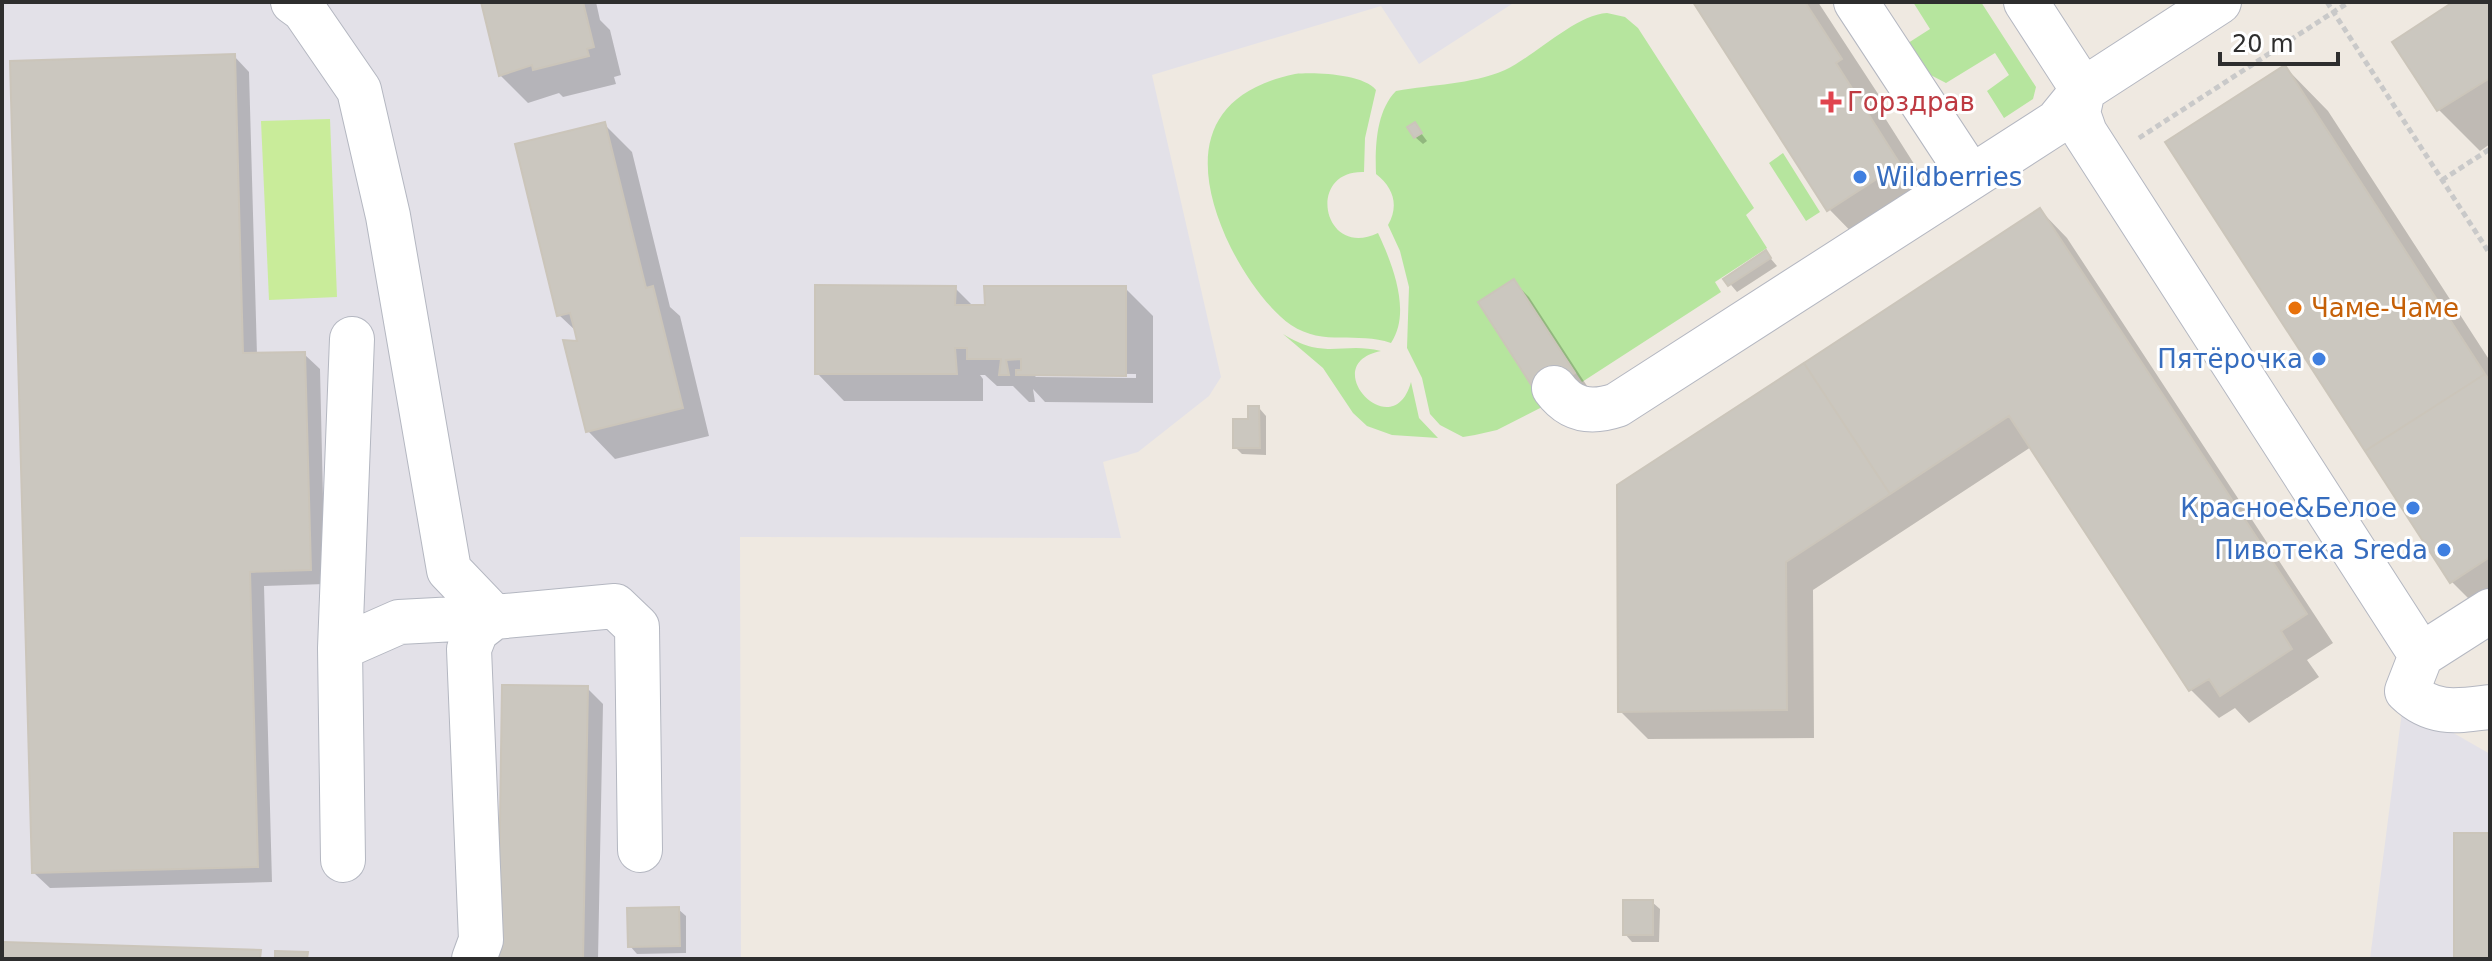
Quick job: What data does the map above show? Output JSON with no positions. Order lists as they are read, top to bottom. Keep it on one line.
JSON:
{"places":{"health":["Горздрав"],"other":["Wildberries","Чаме-Чаме","Пятёрочка","Красное&Белое","Пивотека Sreda"]},"scale_bar":"20 m"}
